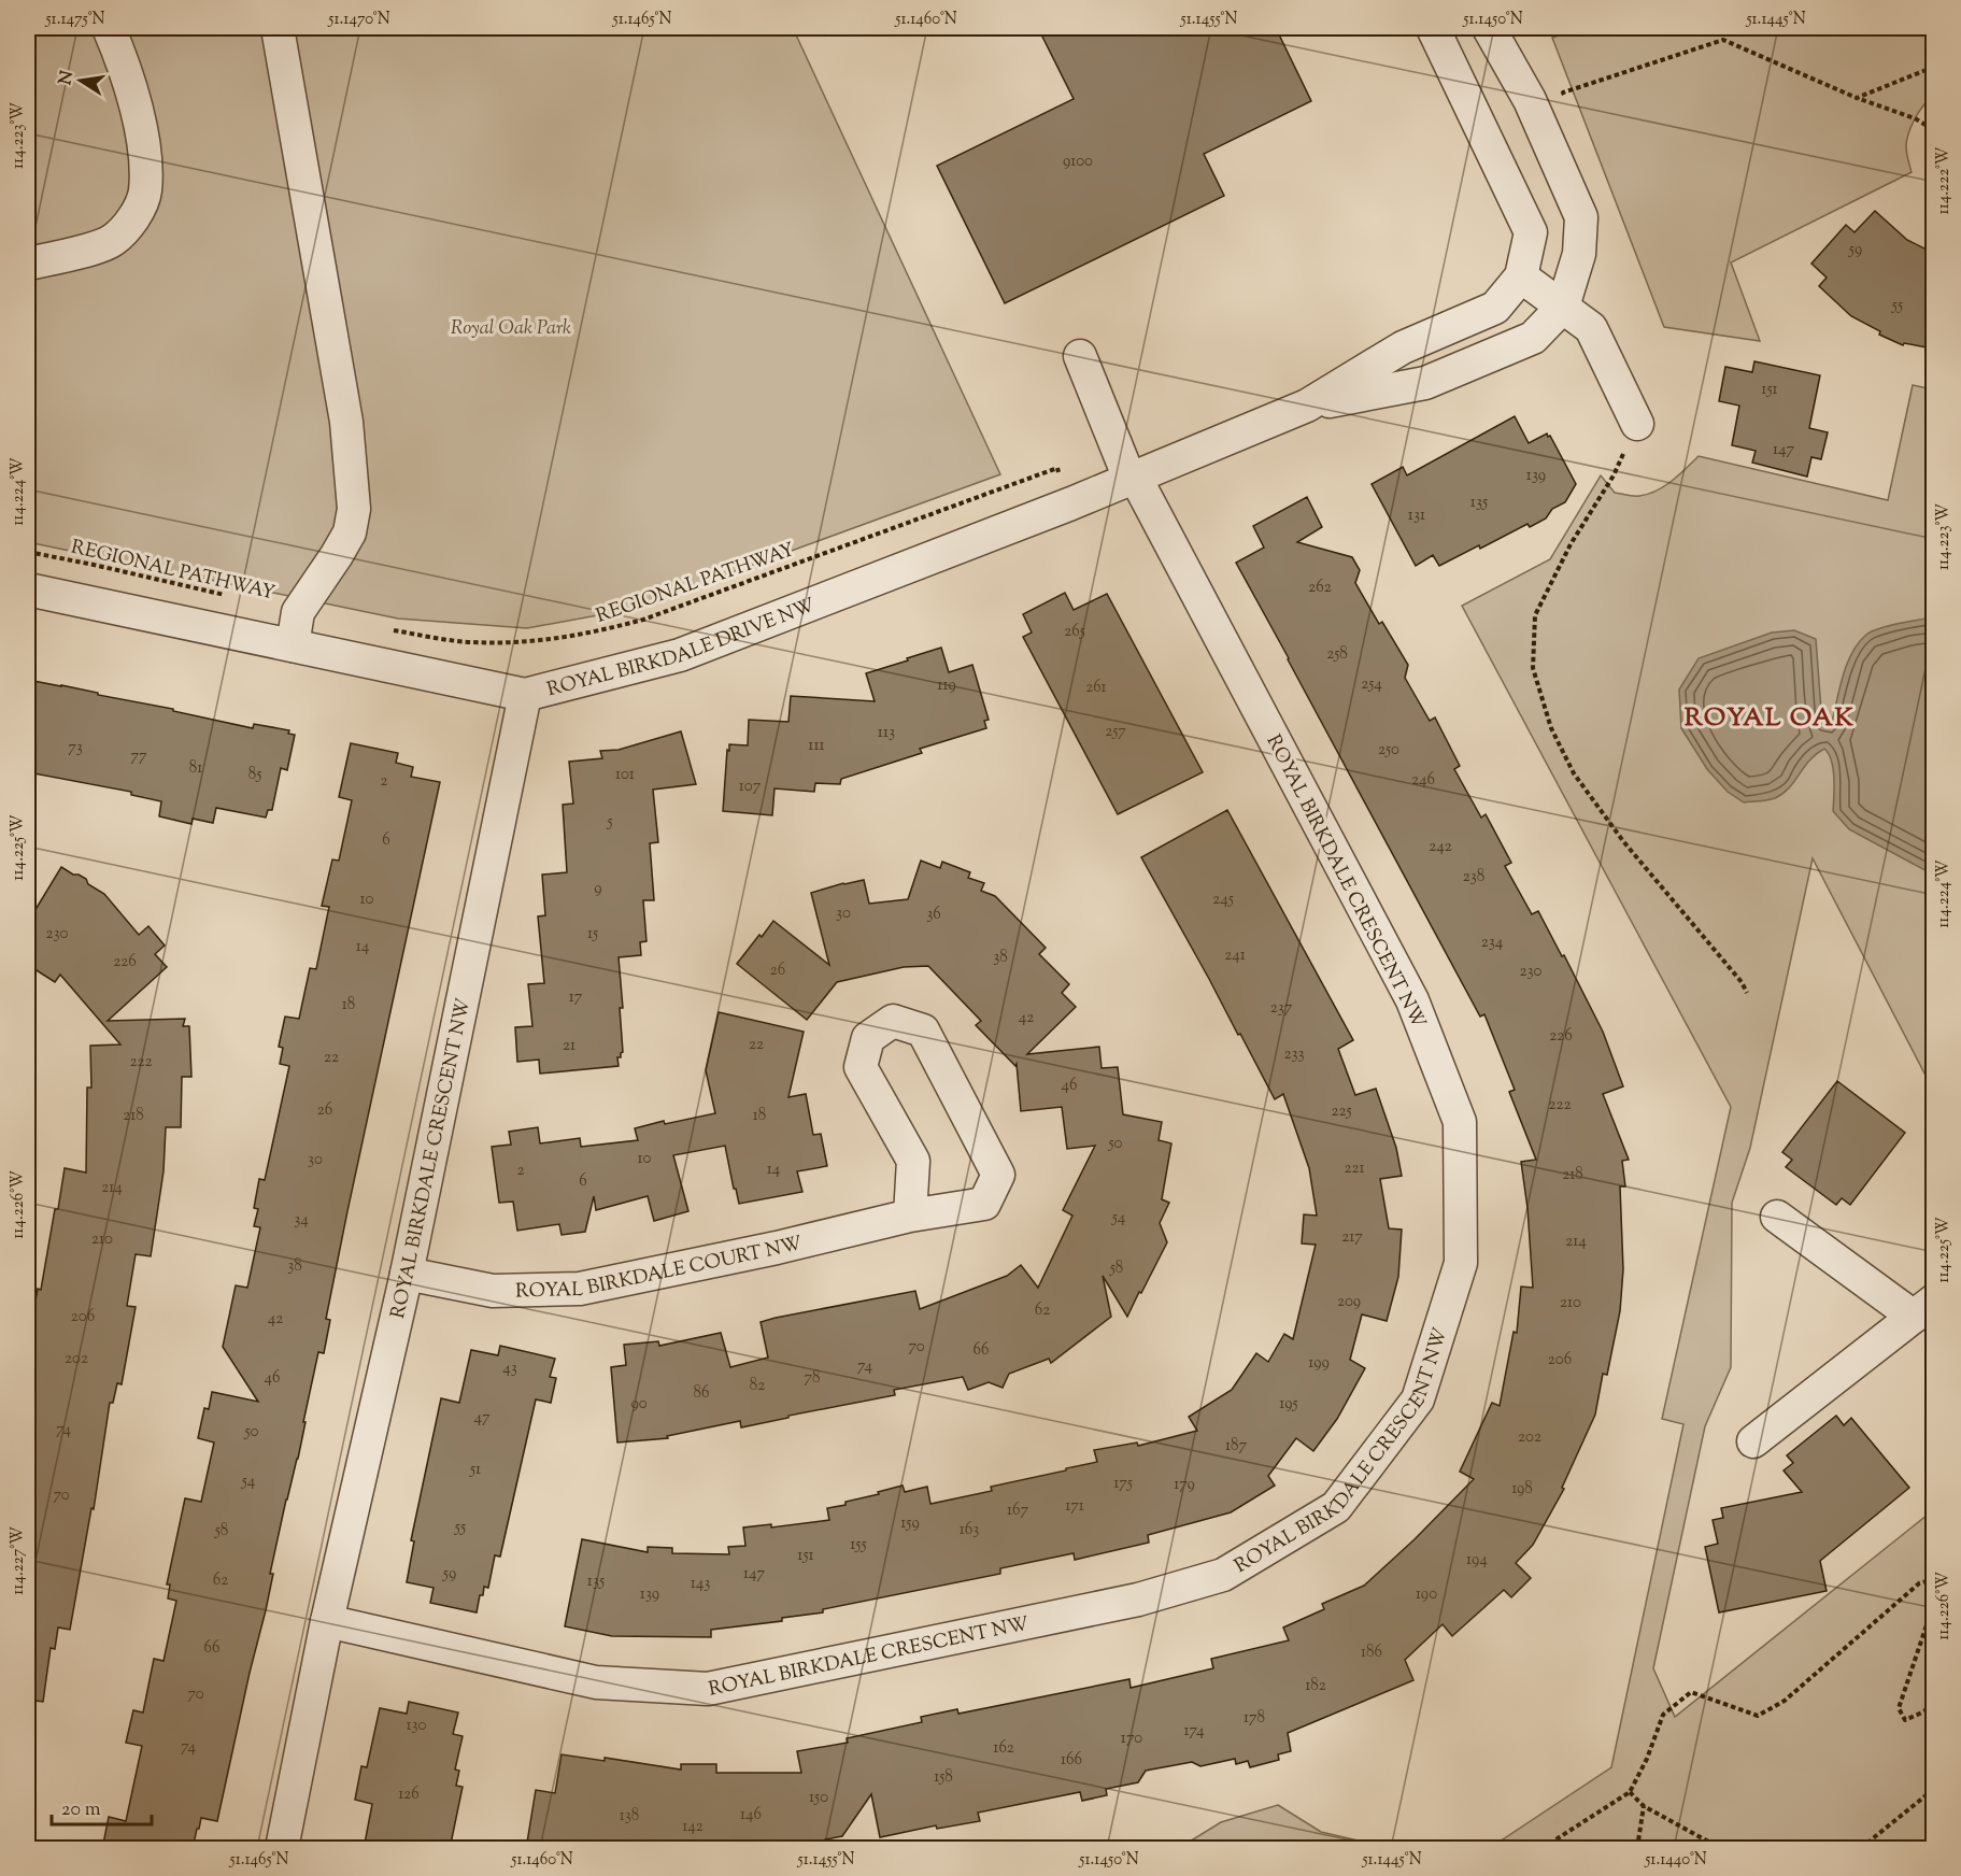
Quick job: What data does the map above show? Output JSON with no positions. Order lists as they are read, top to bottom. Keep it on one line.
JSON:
{"streets":{"street":["ROYAL BIRKDALE DRIVE NW","ROYAL BIRKDALE CRESCENT NW","ROYAL BIRKDALE COURT NW"],"path":["REGIONAL PATHWAY"]},"crossings":[["REGIONAL PATHWAY","ROYAL BIRKDALE DRIVE NW"],["ROYAL BIRKDALE DRIVE NW","ROYAL BIRKDALE CRESCENT NW"],["ROYAL BIRKDALE CRESCENT NW","ROYAL BIRKDALE COURT NW"]],"districts":["ROYAL OAK"],"parks":["Royal Oak Park"],"house_numbers":["9100","59","55","151","147","139","135","131","262","265","258","254","119","261","257","113","111","73","250","77","81","85","101","246","2","107","5","6","242","238","9","10","245","30","36","230","15","234","14","241","38","226","26","230","17","18","237","42","226","22","21","233","22","222","46","222","26","225","218","18","50","10","30","221","14","2","218","6","214","54","34","217","210","214","38","58","209","210","62","206","42","70","66","202","206","199","74","43","46","78","82","86","90","195","47","74","50","202","187","51","54","175","179","198","70","171","167","159","55","163","58","155","151","194","59","147","62","135","143","139","190","66","186","182","70","178","130","174","170","74","162","166","158","126","150","146","138","142"],"scale_bar":"20 m","north":"left","coordinates":["51.1475°N","51.1470°N","51.1465°N","51.1460°N","51.1455°N","51.1450°N","51.1445°N","114.223°W","114.222°W","114.224°W","114.225°W","114.226°W","114.227°W","51.1440°N"]}
